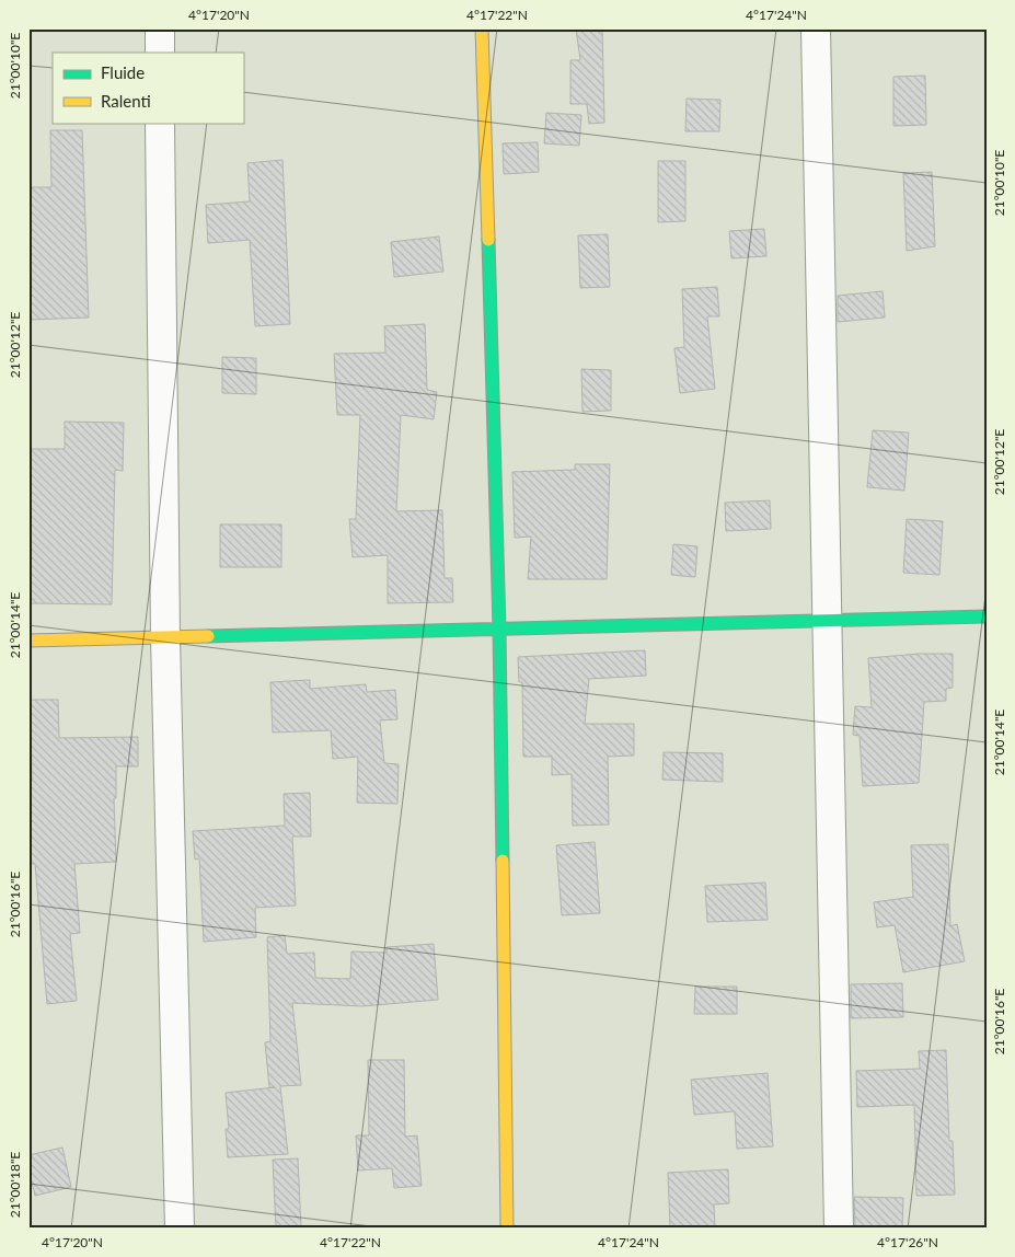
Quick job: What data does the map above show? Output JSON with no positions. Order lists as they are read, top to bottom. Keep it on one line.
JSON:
{"legend":["Fluide","Ralenti"],"coordinates":["4°17'20\"N","4°17'22\"N","4°17'24\"N","21°00'10\"E","21°00'12\"E","21°00'14\"E","21°00'16\"E","21°00'18\"E","4°17'26\"N"]}
